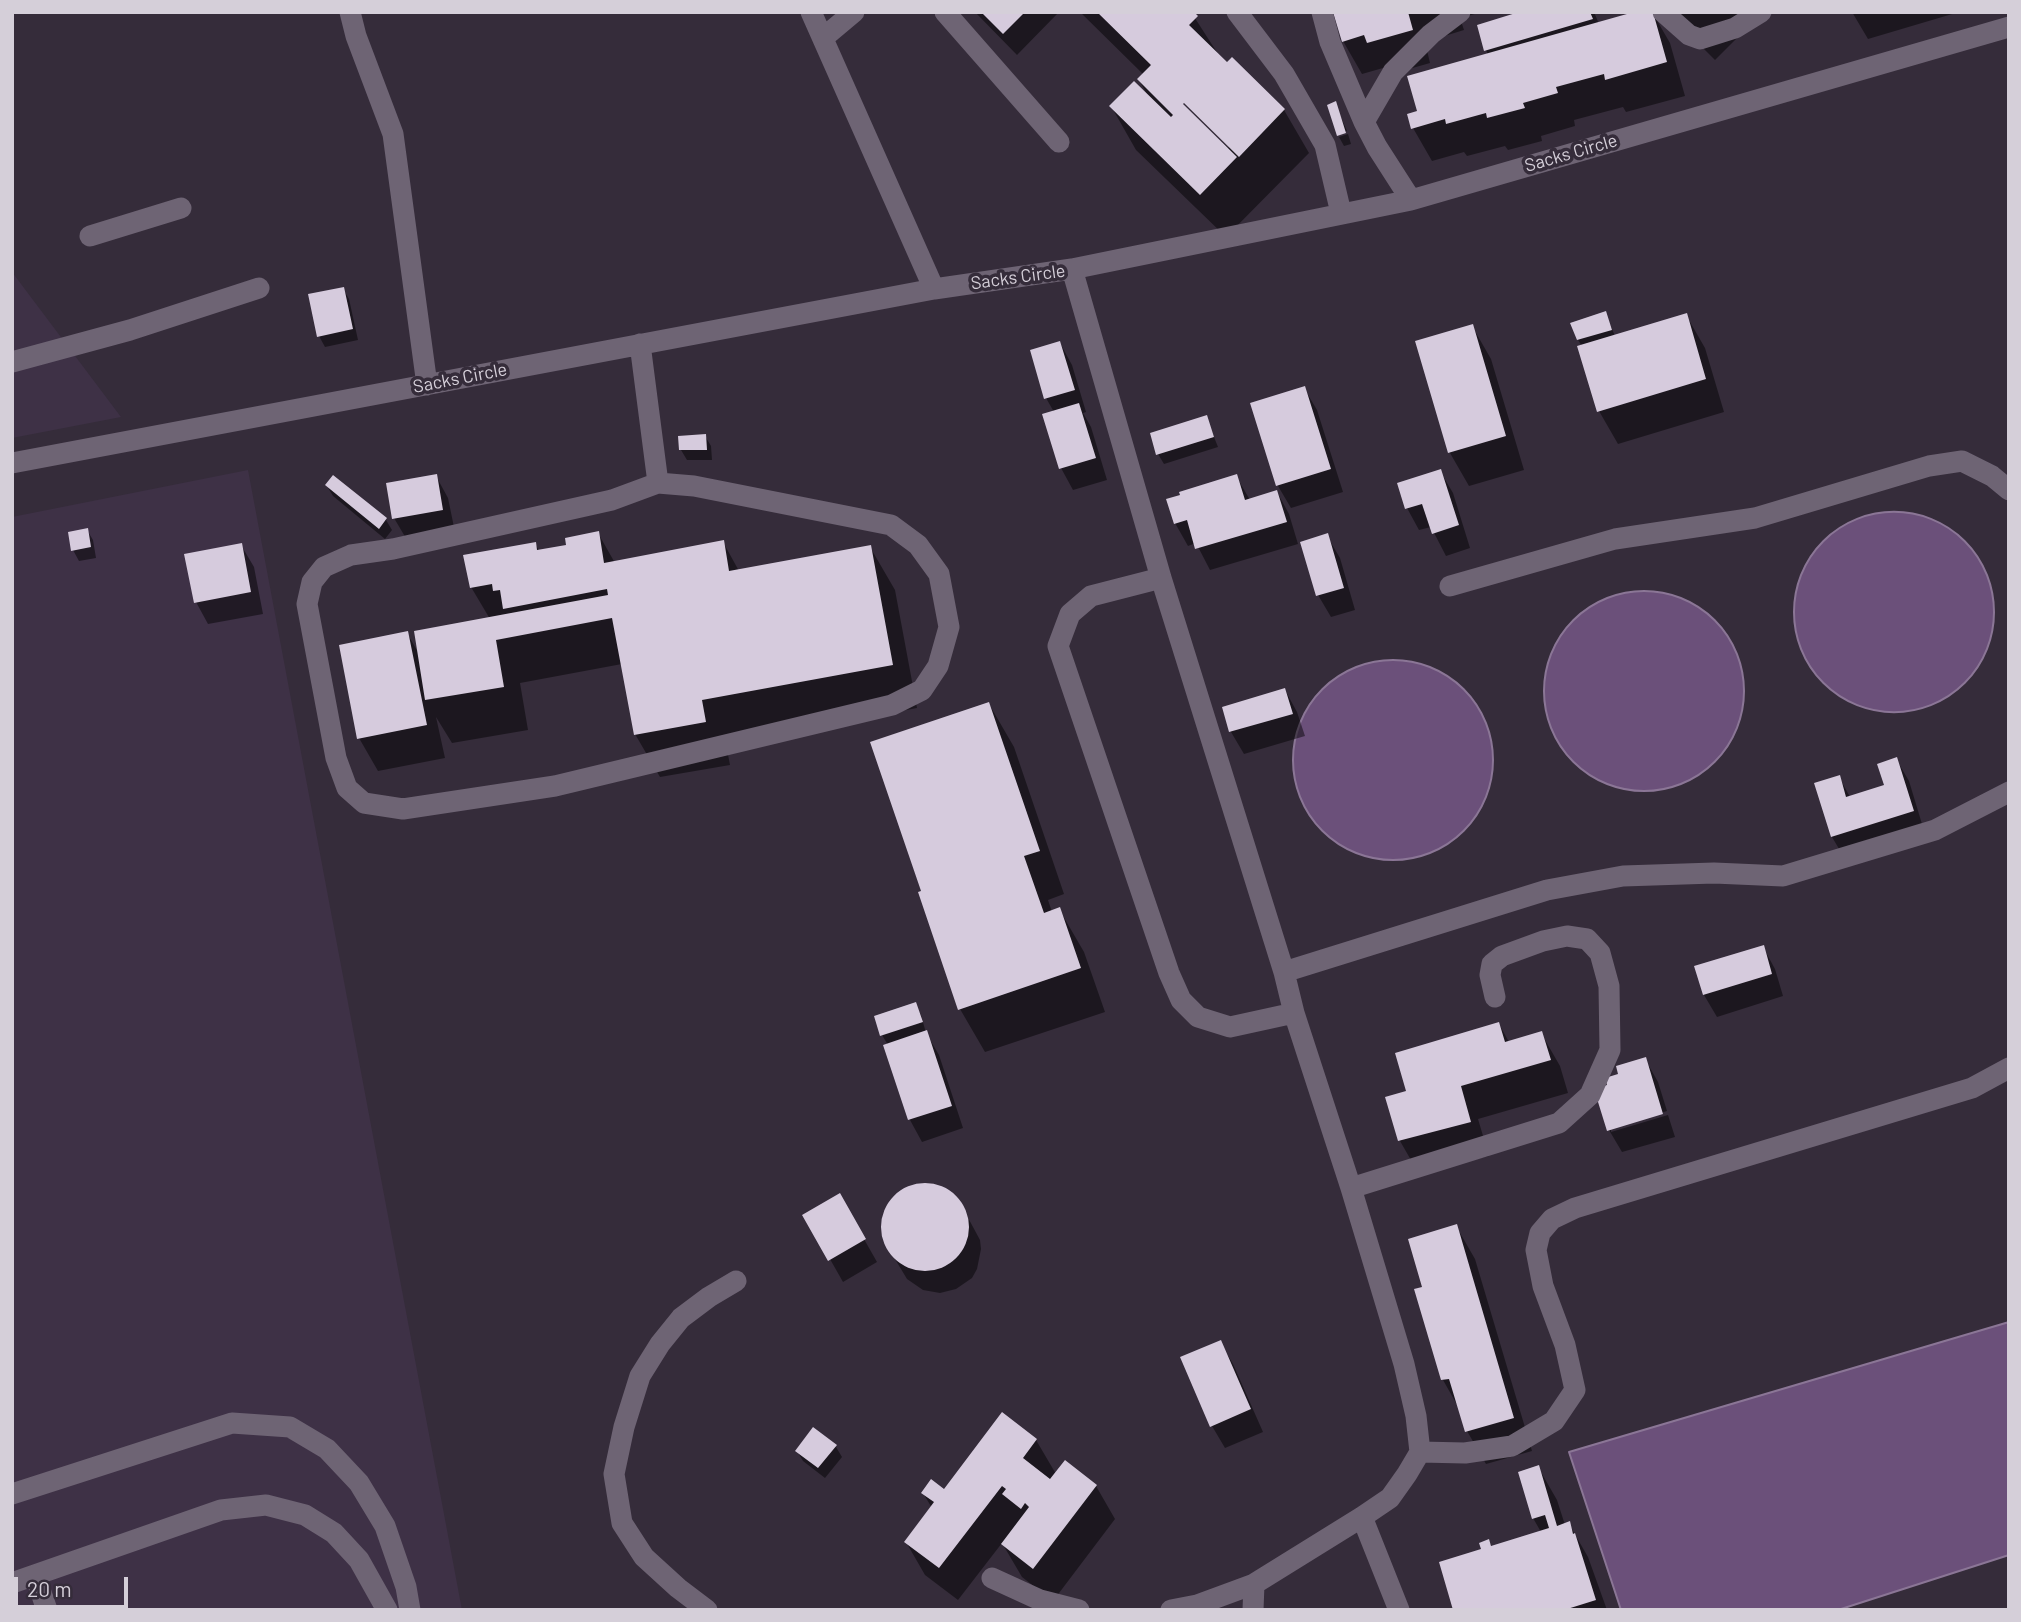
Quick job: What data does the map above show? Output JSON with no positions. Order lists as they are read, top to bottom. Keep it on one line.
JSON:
{"streets":{"lane":["Sacks Circle"]},"scale_bar":"20 m"}
